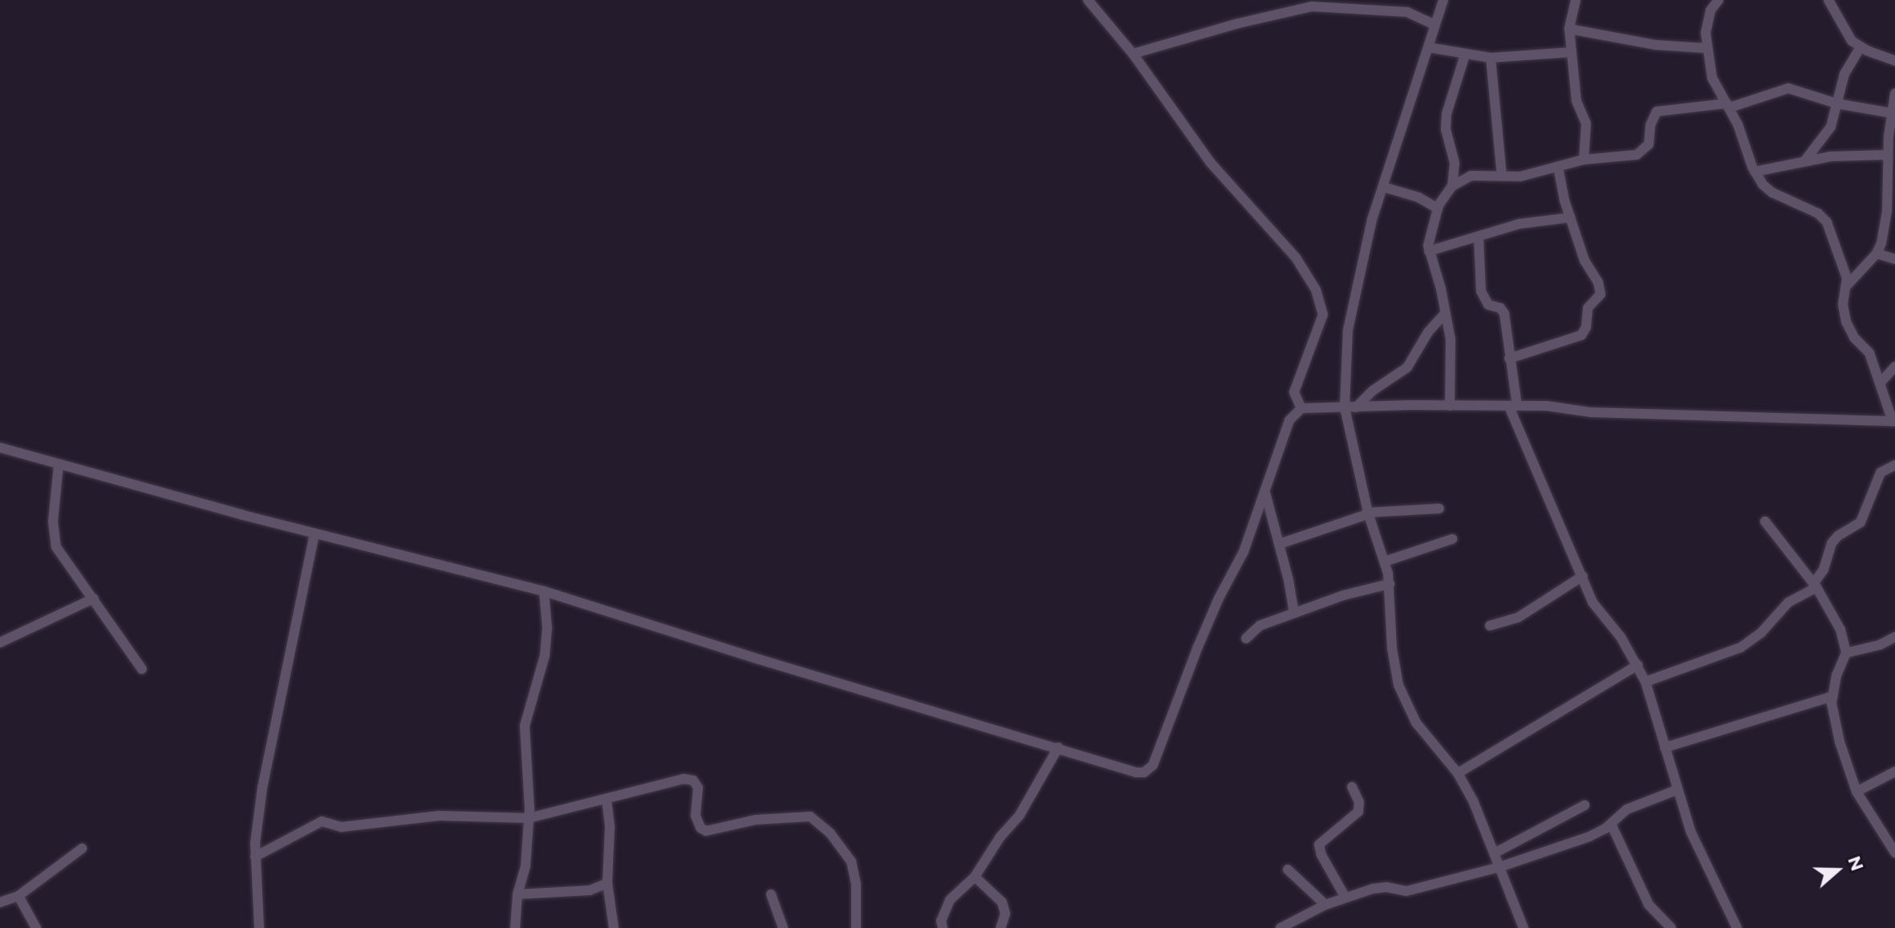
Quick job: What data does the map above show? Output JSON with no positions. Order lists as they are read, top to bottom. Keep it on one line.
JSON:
{"north":"right"}
